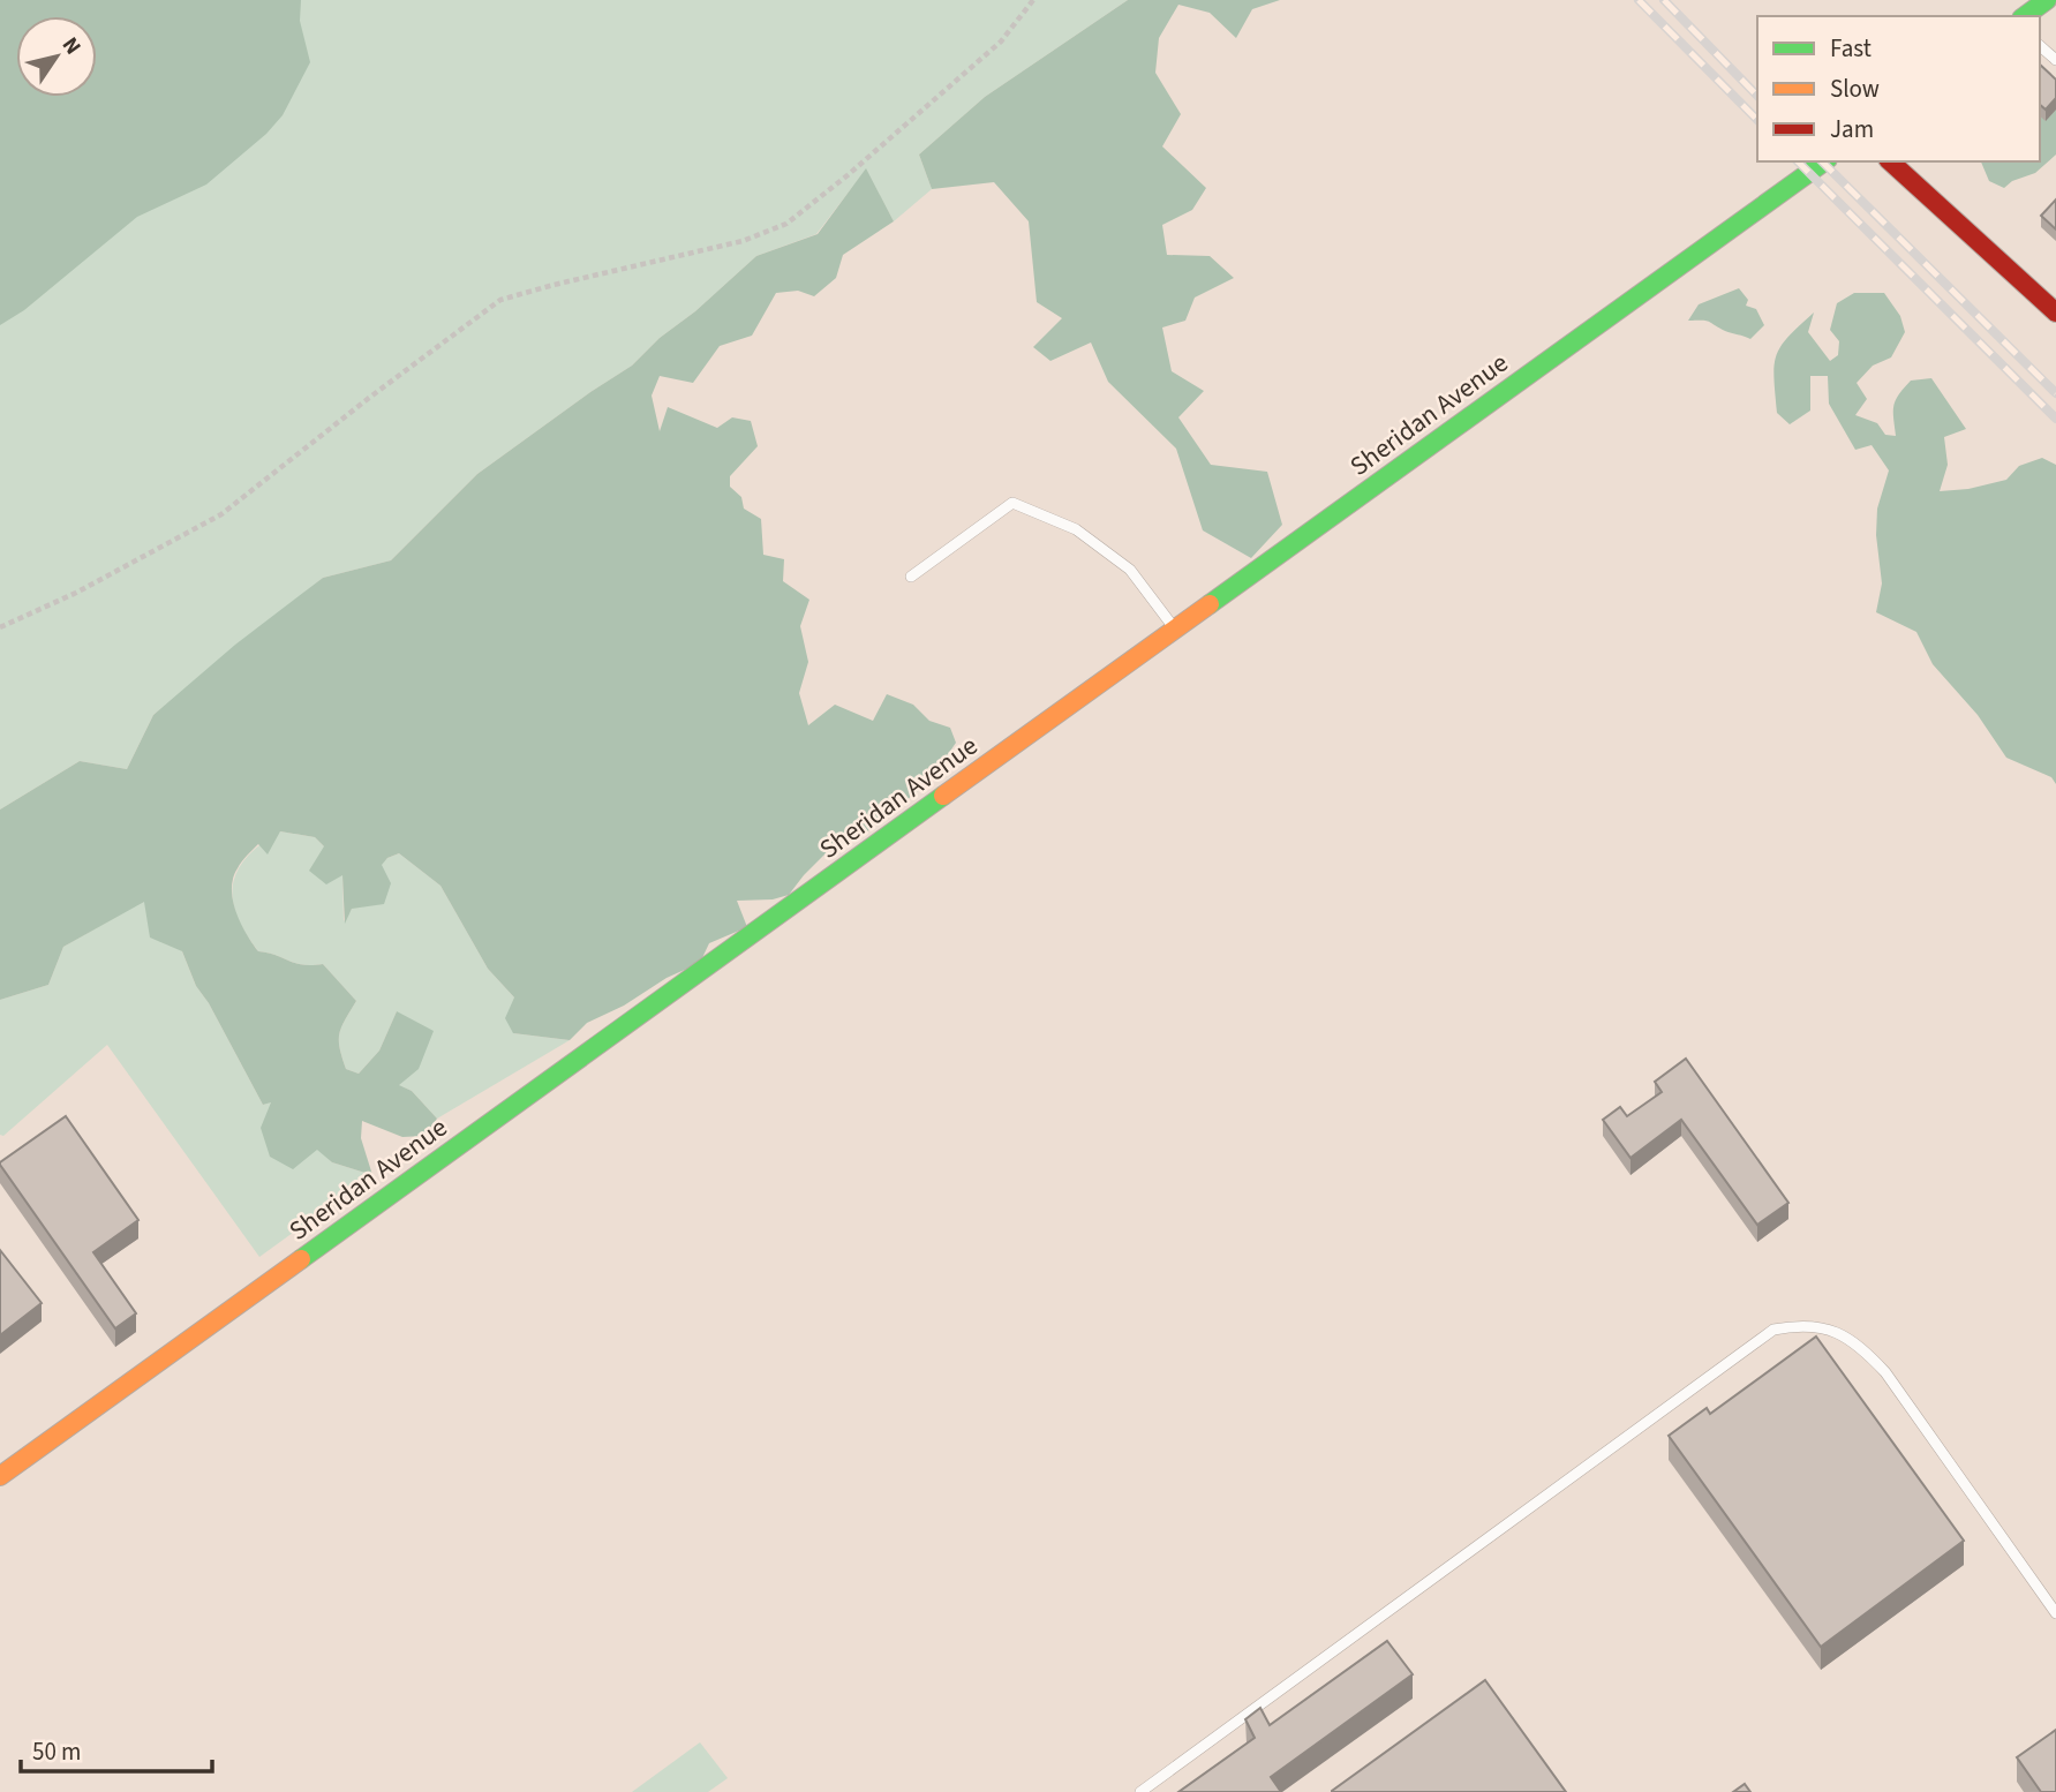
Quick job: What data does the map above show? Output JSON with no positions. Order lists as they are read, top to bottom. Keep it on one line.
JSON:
{"streets":{"street":["Sheridan Avenue"]},"legend":["Fast","Slow","Jam"],"scale_bar":"50 m","north":"top right"}
